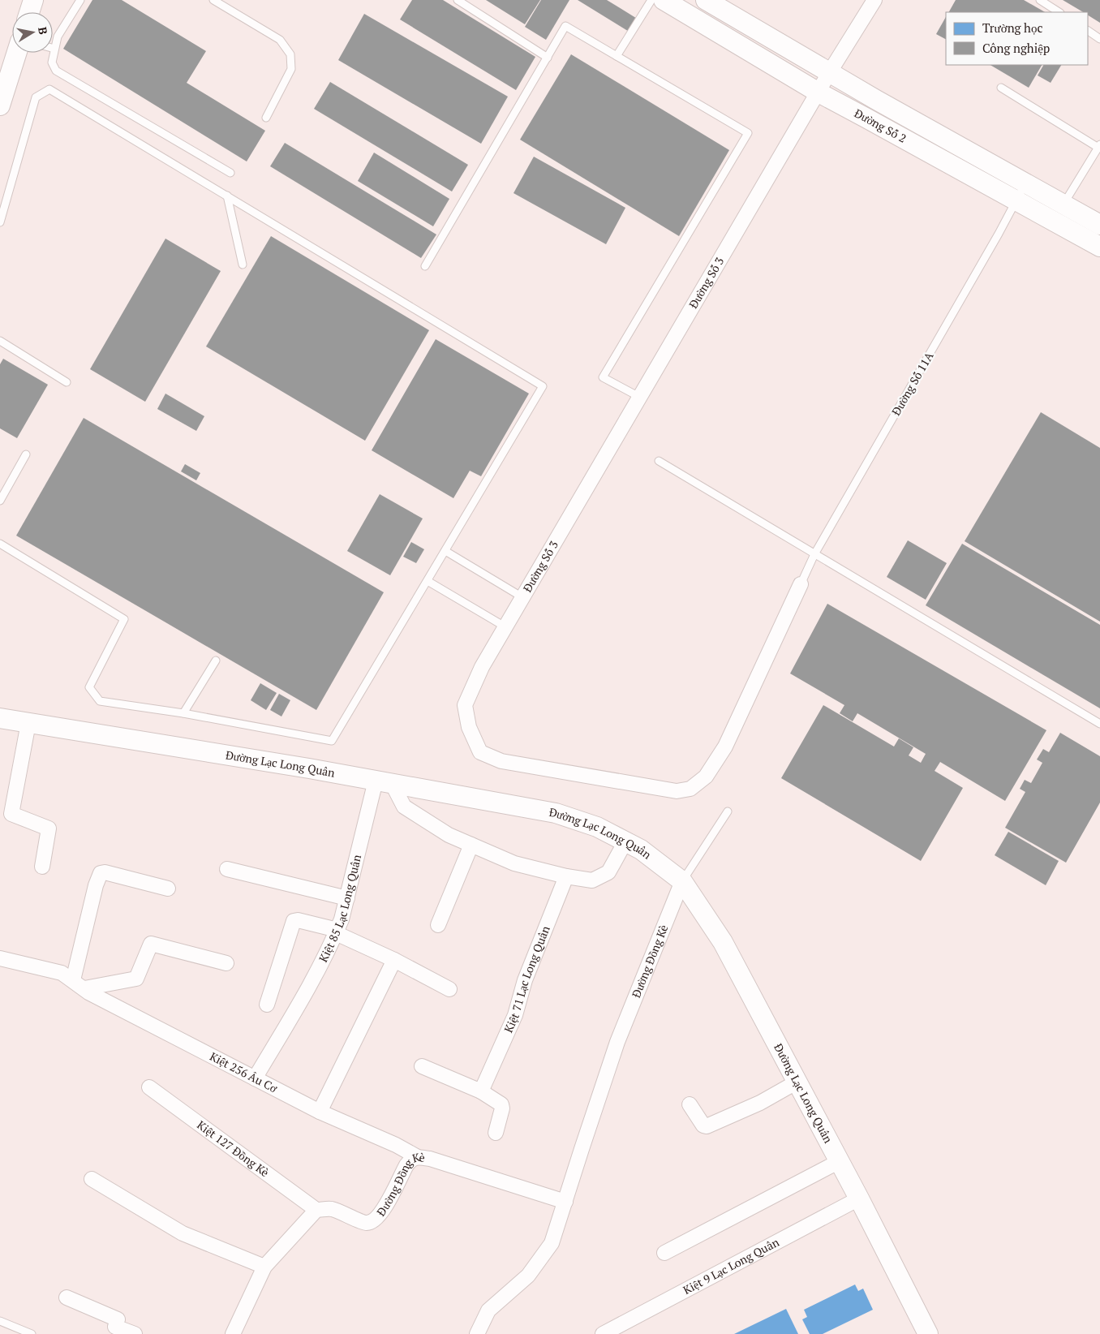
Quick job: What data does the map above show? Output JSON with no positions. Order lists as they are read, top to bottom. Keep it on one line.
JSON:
{"streets":{"street":["Đường Số 2","Đường Số 3","Đường Lạc Long Quân","Kiệt 85 Lạc Long Quân","Đường Đồng Kè","Kiệt 71 Lạc Long Quân","Kiệt 256 Âu Cơ","Kiệt 127 Đồng Kè","Kiệt 9 Lạc Long Quân"],"lane":["Đường Số 11A"]},"crossings":[["Đường Số 2","Đường Số 3"],["Đường Số 2","Đường Số 11A"],["Đường Số 3","Đường Số 11A"],["Đường Lạc Long Quân","Kiệt 85 Lạc Long Quân"],["Đường Lạc Long Quân","Đường Đồng Kè"],["Đường Lạc Long Quân","Kiệt 9 Lạc Long Quân"],["Kiệt 85 Lạc Long Quân","Kiệt 256 Âu Cơ"],["Đường Đồng Kè","Kiệt 256 Âu Cơ"],["Đường Đồng Kè","Kiệt 127 Đồng Kè"]],"legend":["Trường học","Công nghiệp"],"north":"right"}
